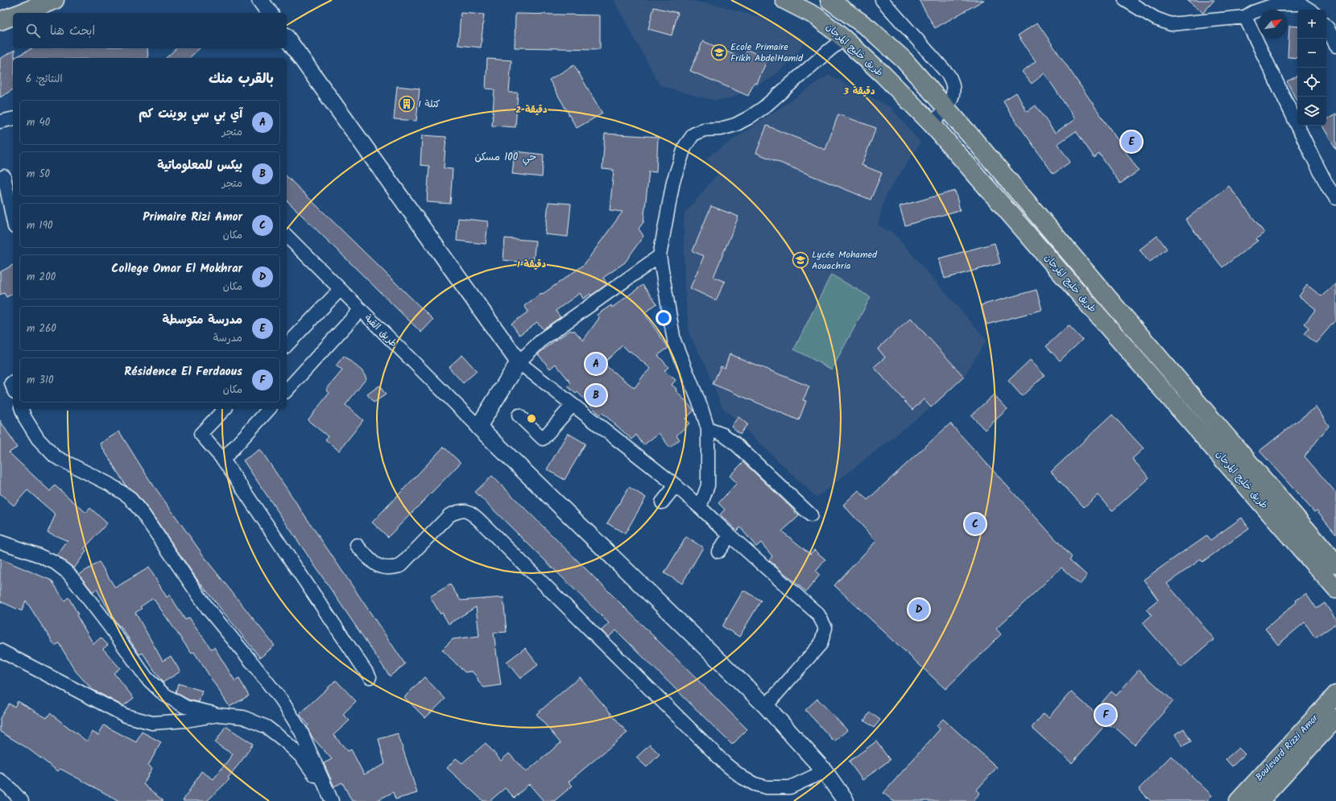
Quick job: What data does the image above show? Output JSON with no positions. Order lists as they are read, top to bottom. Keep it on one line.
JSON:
{"streets":{"main road":["طريق خليج المرجان","Boulevard Rizzi Amor"],"street":["طريق القبة"]},"districts":["حي 100 مسكن"],"places":{"school or university":["Ecole Primaire Frikh AbdelHamid","Lycée Mohamed Aouachria"],"building":["كتلة 1"]},"north":"top right","page":{"map_buttons":["+","−"],"search":"ابحث هنا","heading":["بالقرب منك","النتائج: 6"],"list":[{"mark":"A","name":"آي بي سي بوينت كم","note":"متجر","value":"40 m"},{"mark":"B","name":"بيكس للمعلوماتية","note":"متجر","value":"50 m"},{"mark":"C","name":"Primaire Rizi Amor","note":"مكان","value":"190 m"},{"mark":"D","name":"College Omar El Mokhrar","note":"مكان","value":"200 m"},{"mark":"E","name":"مدرسة متوسطة","note":"مدرسة","value":"260 m"},{"mark":"F","name":"Résidence El Ferdaous","note":"مكان","value":"310 m"}],"pins":["E","A","B","C","D","F"]},"rings":["3 دقيقة","2 دقيقة","1 دقيقة"]}
